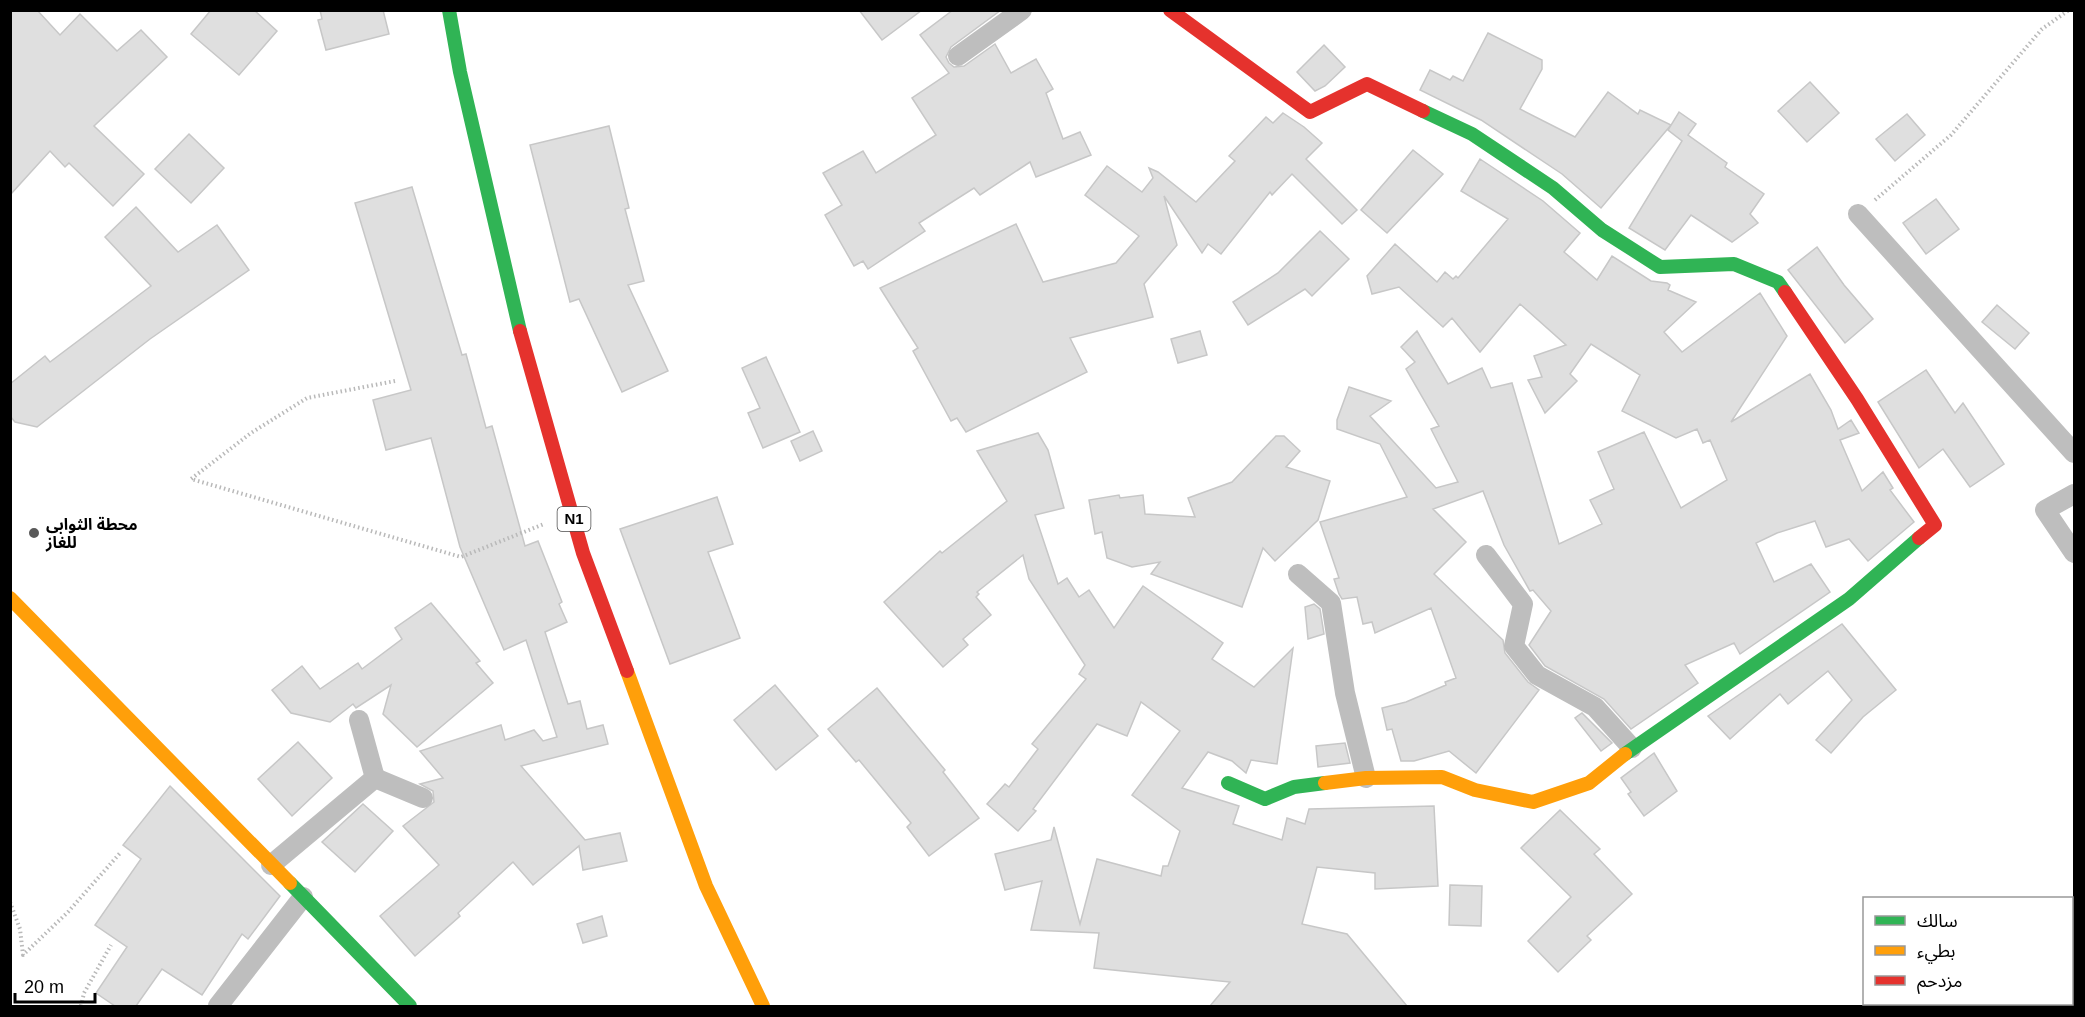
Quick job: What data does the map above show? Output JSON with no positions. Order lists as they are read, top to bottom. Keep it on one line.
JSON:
{"streets":{"main road":["N1"]},"places":["محطة الثوابي للغاز"],"legend":["سالك","بطيء","مزدحم"],"scale_bar":"20 m"}
